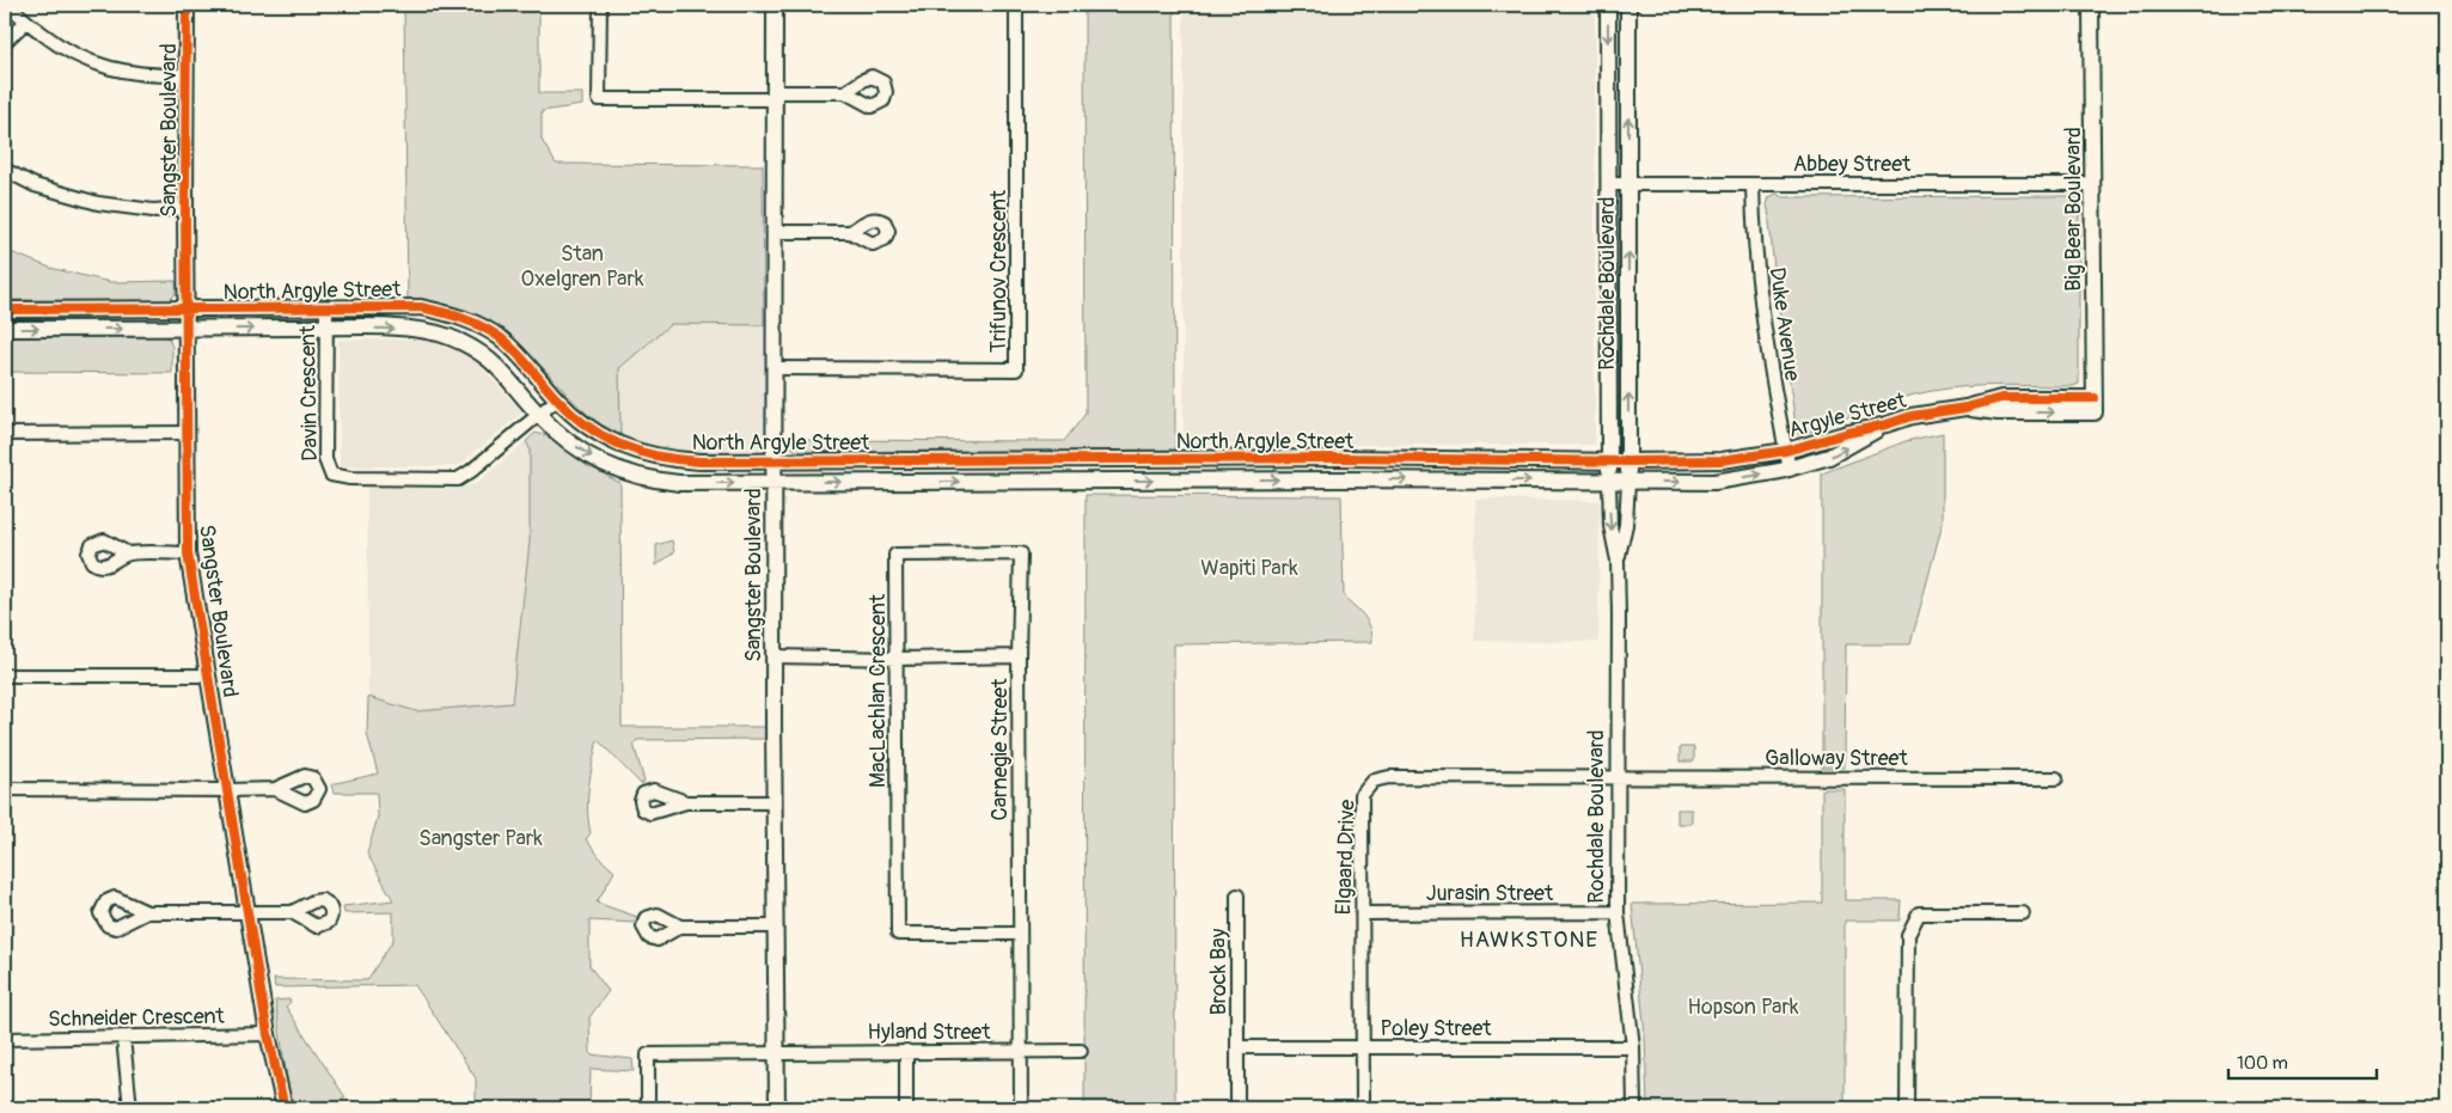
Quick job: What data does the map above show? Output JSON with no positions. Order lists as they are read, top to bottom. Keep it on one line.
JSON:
{"streets":{"street":["Sangster Boulevard","Abbey Street","Big Bear Boulevard","Trifunov Crescent","Rochdale Boulevard","North Argyle Street","Duke Avenue","Davin Crescent","Argyle Street","MacLachlan Crescent","Carnegie Street","Galloway Street","Elgaard Drive","Jurasin Street","Brock Bay","Schneider Crescent","Poley Street","Hyland Street"]},"crossings":[["Sangster Boulevard","Trifunov Crescent"],["Sangster Boulevard","North Argyle Street"],["Sangster Boulevard","Carnegie Street"],["Sangster Boulevard","Schneider Crescent"],["Sangster Boulevard","Hyland Street"],["Abbey Street","Big Bear Boulevard"],["Abbey Street","Rochdale Boulevard"],["Abbey Street","Duke Avenue"],["Big Bear Boulevard","Argyle Street"],["Rochdale Boulevard","North Argyle Street"],["Rochdale Boulevard","Argyle Street"],["Rochdale Boulevard","Galloway Street"],["Rochdale Boulevard","Elgaard Drive"],["Rochdale Boulevard","Jurasin Street"],["Rochdale Boulevard","Poley Street"],["North Argyle Street","Davin Crescent"],["North Argyle Street","Argyle Street"],["Duke Avenue","Argyle Street"],["MacLachlan Crescent","Carnegie Street"],["Carnegie Street","Hyland Street"],["Galloway Street","Elgaard Drive"],["Elgaard Drive","Jurasin Street"],["Elgaard Drive","Poley Street"],["Brock Bay","Poley Street"]],"districts":["HAWKSTONE"],"parks":["Stan Oxelgren Park","Wapiti Park","Sangster Park","Hopson Park"],"scale_bar":"100 m"}
